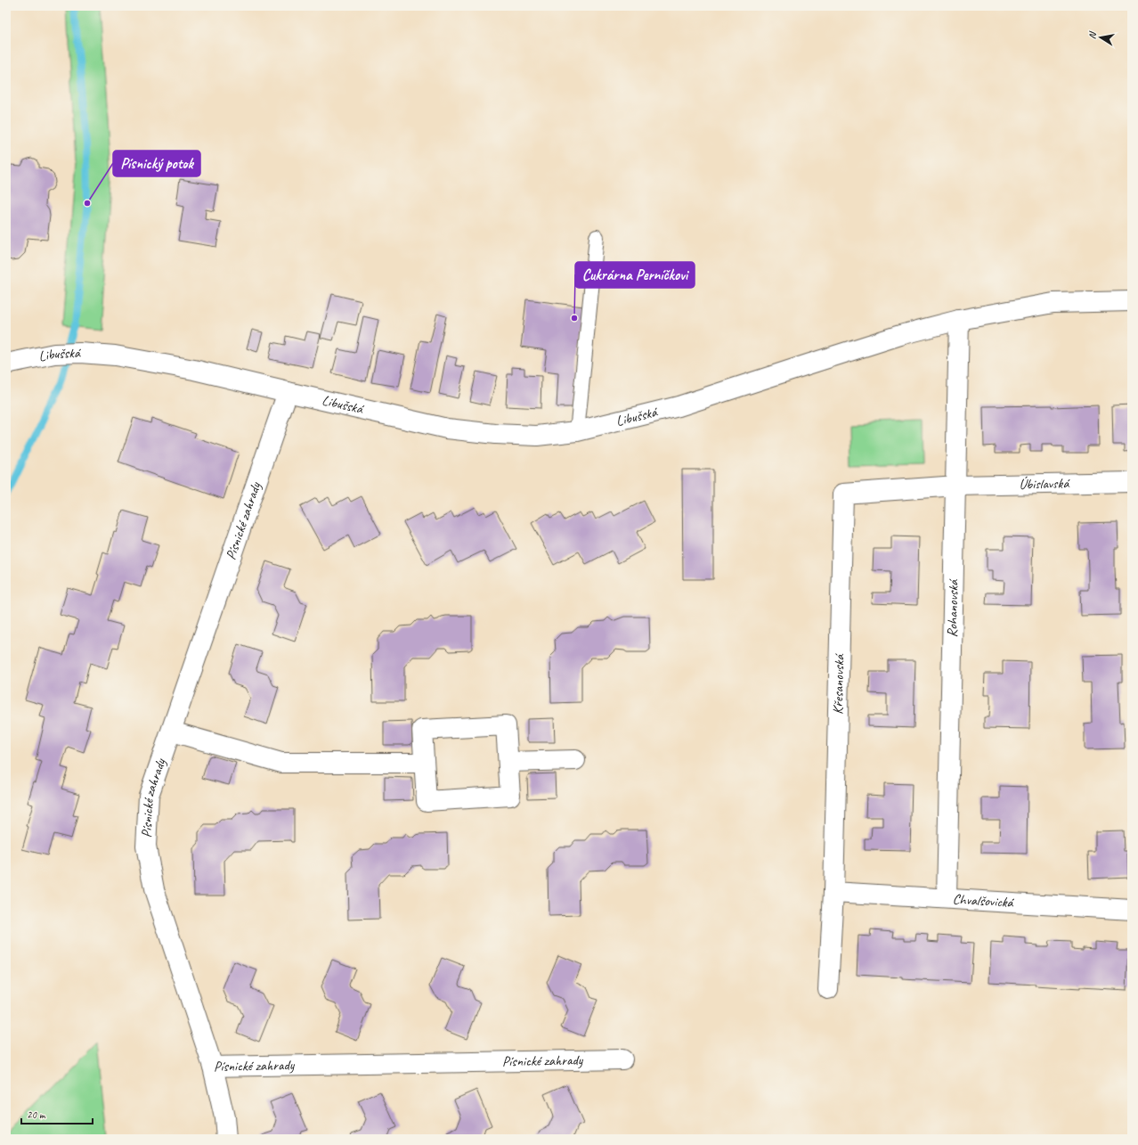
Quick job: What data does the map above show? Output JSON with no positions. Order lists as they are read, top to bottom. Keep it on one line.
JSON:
{"streets":{"street":["Libušská","Úbislavská","Písnické zahrady","Rohanovská","Křesanovská","Chvalšovická"]},"crossings":[["Libušská","Písnické zahrady"],["Libušská","Rohanovská"],["Úbislavská","Rohanovská"],["Úbislavská","Křesanovská"],["Rohanovská","Křesanovská"],["Rohanovská","Chvalšovická"],["Křesanovská","Chvalšovická"]],"places":["Písnický potok","Cukrárna Perníčkovi"],"scale_bar":"20 m","north":"left"}
